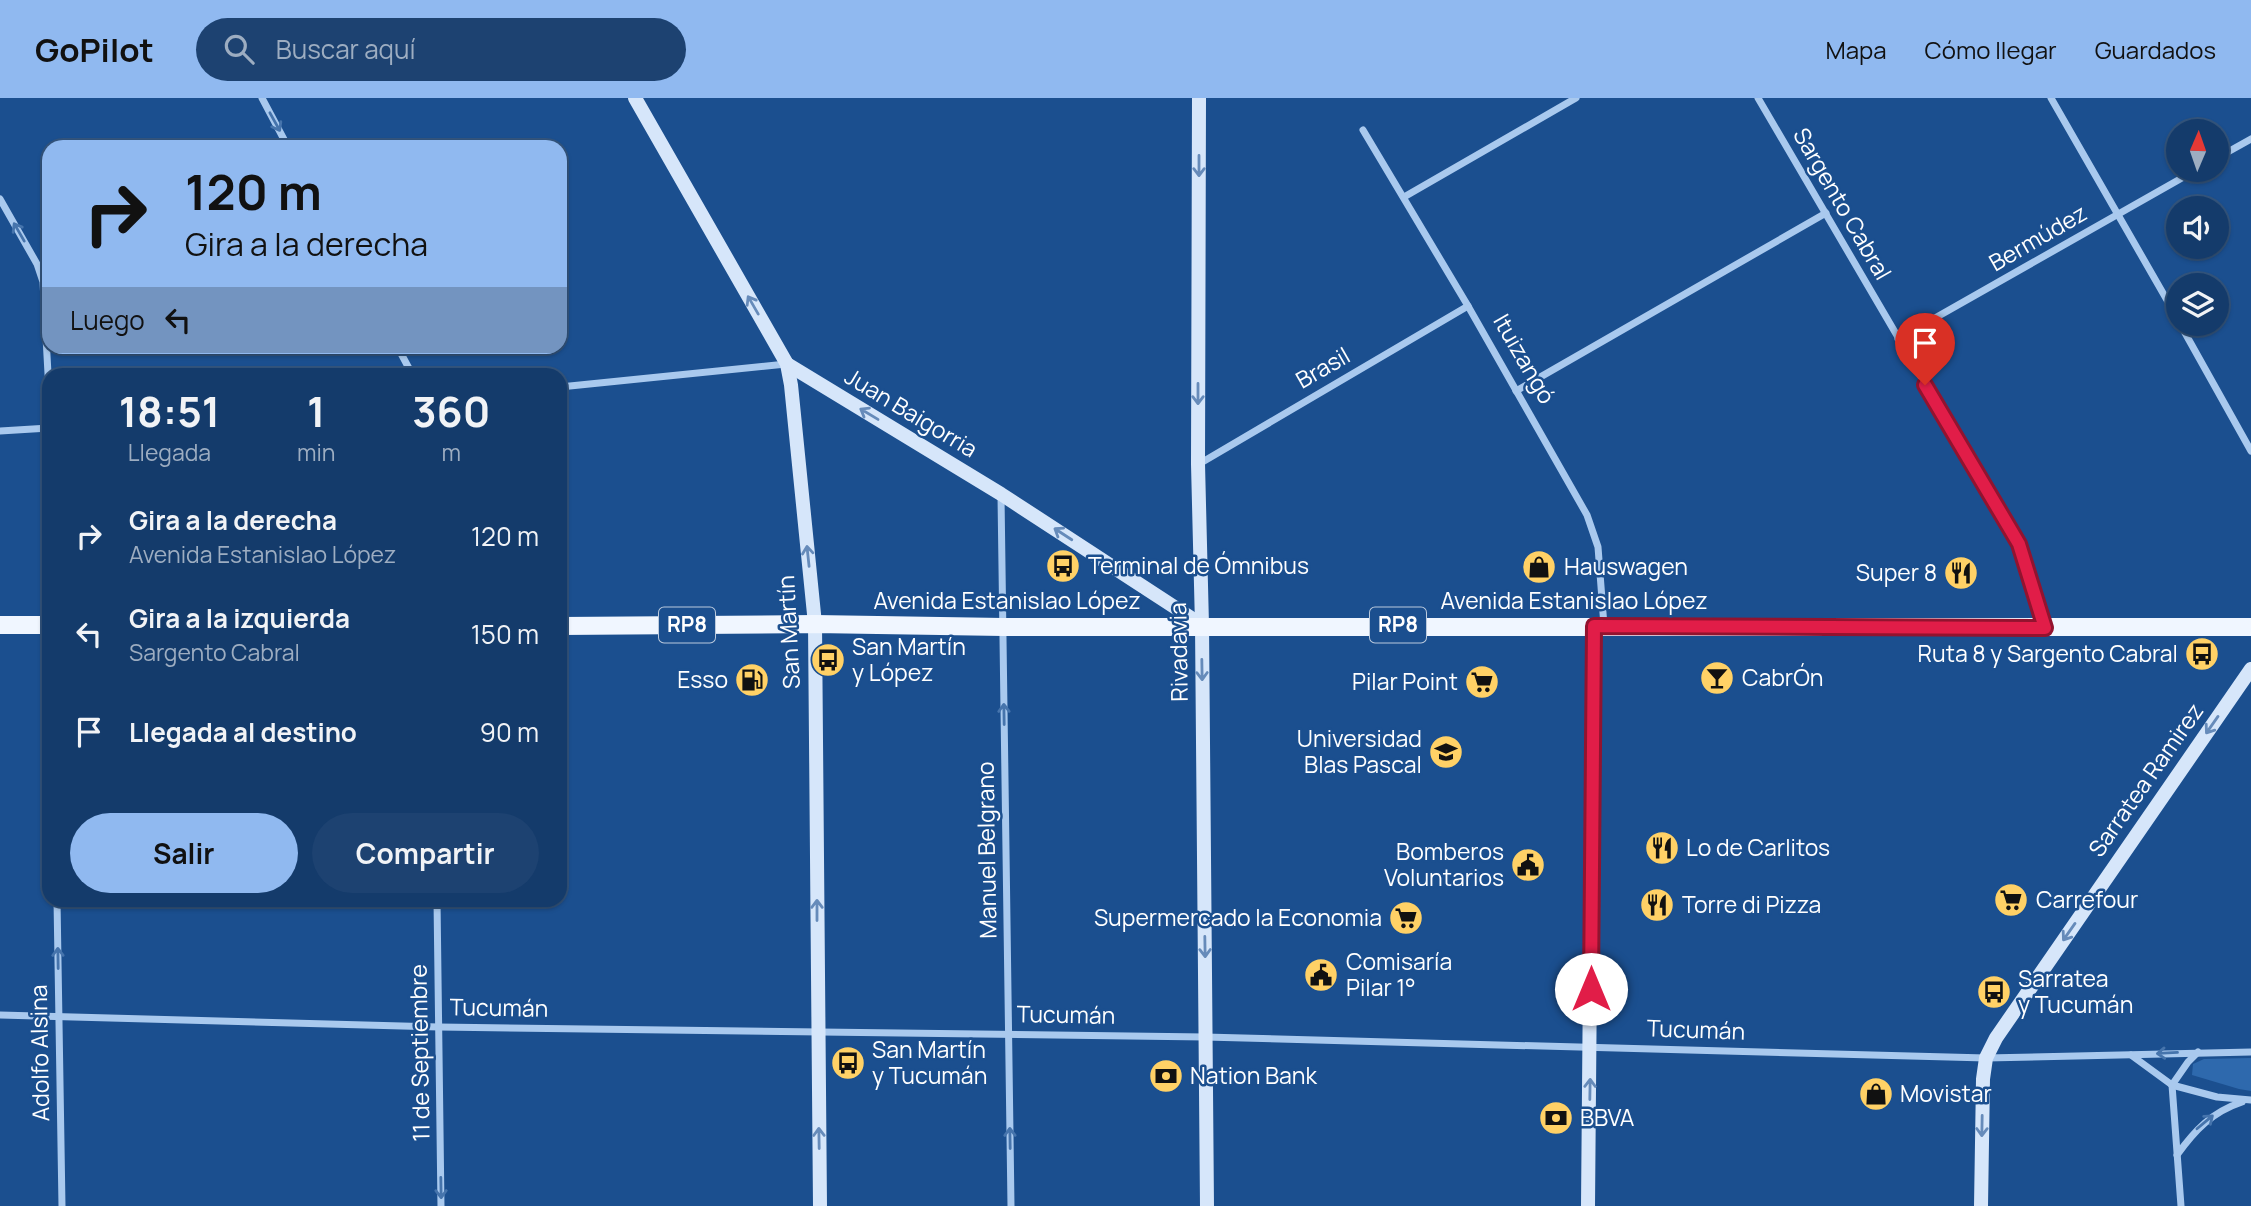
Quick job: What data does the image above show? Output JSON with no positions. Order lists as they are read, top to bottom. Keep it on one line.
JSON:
{"streets":{"main road":["Avenida Estanislao López","RP8"],"street":["Sargento Cabral","Bermúdez","Ituizangó","Brasil","Juan Baigorria","San Martín","Rivadavia","Sarratea Ramirez","Manuel Belgrano","Tucumán","Adolfo Alsina","11 de Septiembre"]},"crossings":[["Sargento Cabral","Bermúdez"],["Sargento Cabral","Avenida Estanislao López"],["Ituizangó","Brasil"],["Ituizangó","Avenida Estanislao López"],["Ituizangó","Tucumán"],["Brasil","Rivadavia"],["Juan Baigorria","Avenida Estanislao López"],["Juan Baigorria","San Martín"],["Juan Baigorria","Rivadavia"],["Juan Baigorria","Manuel Belgrano"],["Avenida Estanislao López","San Martín"],["Avenida Estanislao López","Rivadavia"],["Avenida Estanislao López","Manuel Belgrano"],["San Martín","Tucumán"],["Rivadavia","Tucumán"],["Sarratea Ramirez","Tucumán"],["Manuel Belgrano","Tucumán"],["Tucumán","Adolfo Alsina"],["Tucumán","11 de Septiembre"]],"one_way":["Juan Baigorria","San Martín","Rivadavia","Sarratea Ramirez","Manuel Belgrano","Adolfo Alsina","11 de Septiembre"],"places":{"bus stop":["Terminal de Ómnibus","Ruta 8 y Sargento Cabral","San Martín y López","Sarratea y Tucumán","San Martín y Tucumán"],"shop":["Hauswagen","Movistar"],"restaurant":["Super 8","Lo de Carlitos","Torre di Pizza"],"bar":["CabrÓn"],"fuel station":["Esso"],"supermarket":["Pilar Point","Carrefour","Supermercado la Economia"],"school or university":["Universidad Blas Pascal"],"public building":["Bomberos Voluntarios","Comisaría Pilar 1°"],"bank":["Nation Bank","BBVA"]},"north":"top","page":{"header":"GoPilot","search":"Buscar aquí","nav":["Mapa","Cómo llegar","Guardados"],"turn":["120 m","Gira a la derecha"],"then":"Luego","eta":["18:51","Llegada","1","min","360","m"],"list":[{"name":"Gira a la derecha","note":"Avenida Estanislao López","value":"120 m"},{"name":"Gira a la izquierda","note":"Sargento Cabral","value":"150 m"},{"name":"Llegada al destino","value":"90 m"}],"buttons":["Salir","Compartir"]}}
